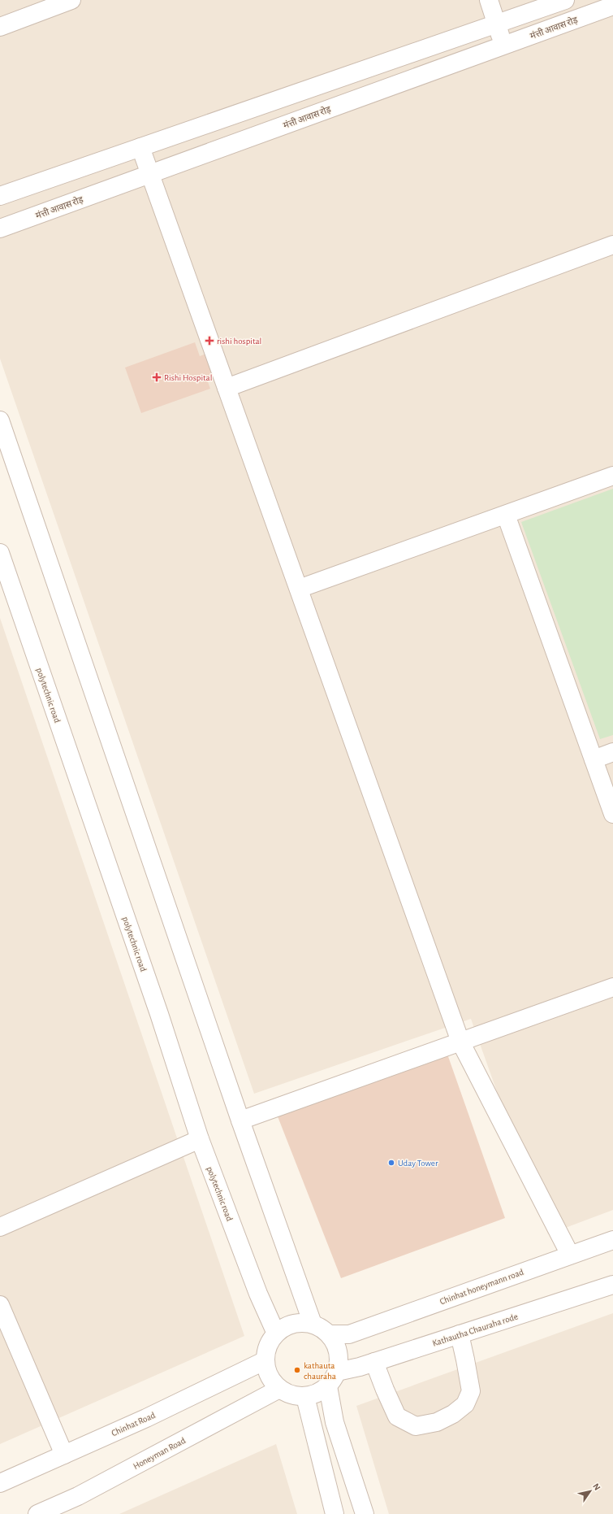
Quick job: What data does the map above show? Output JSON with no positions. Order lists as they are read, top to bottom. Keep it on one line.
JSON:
{"streets":{"street":["मंत्ती आवास रोड़","polytechnic road","Chinhat honeymann road","Kathautha Chauraha rode","Chinhat Road","Honeyman Road"]},"crossings":[["polytechnic road","Chinhat honeymann road"],["polytechnic road","Kathautha Chauraha rode"],["polytechnic road","Chinhat Road"],["polytechnic road","Honeyman Road"],["Chinhat honeymann road","Kathautha Chauraha rode"],["Chinhat honeymann road","Chinhat Road"],["Chinhat honeymann road","Honeyman Road"],["Kathautha Chauraha rode","Chinhat Road"],["Kathautha Chauraha rode","Honeyman Road"],["Chinhat Road","Honeyman Road"]],"places":{"health":["rishi hospital","Rishi Hospital"],"other":["Uday Tower","kathauta chauraha"]},"north":"top right"}
